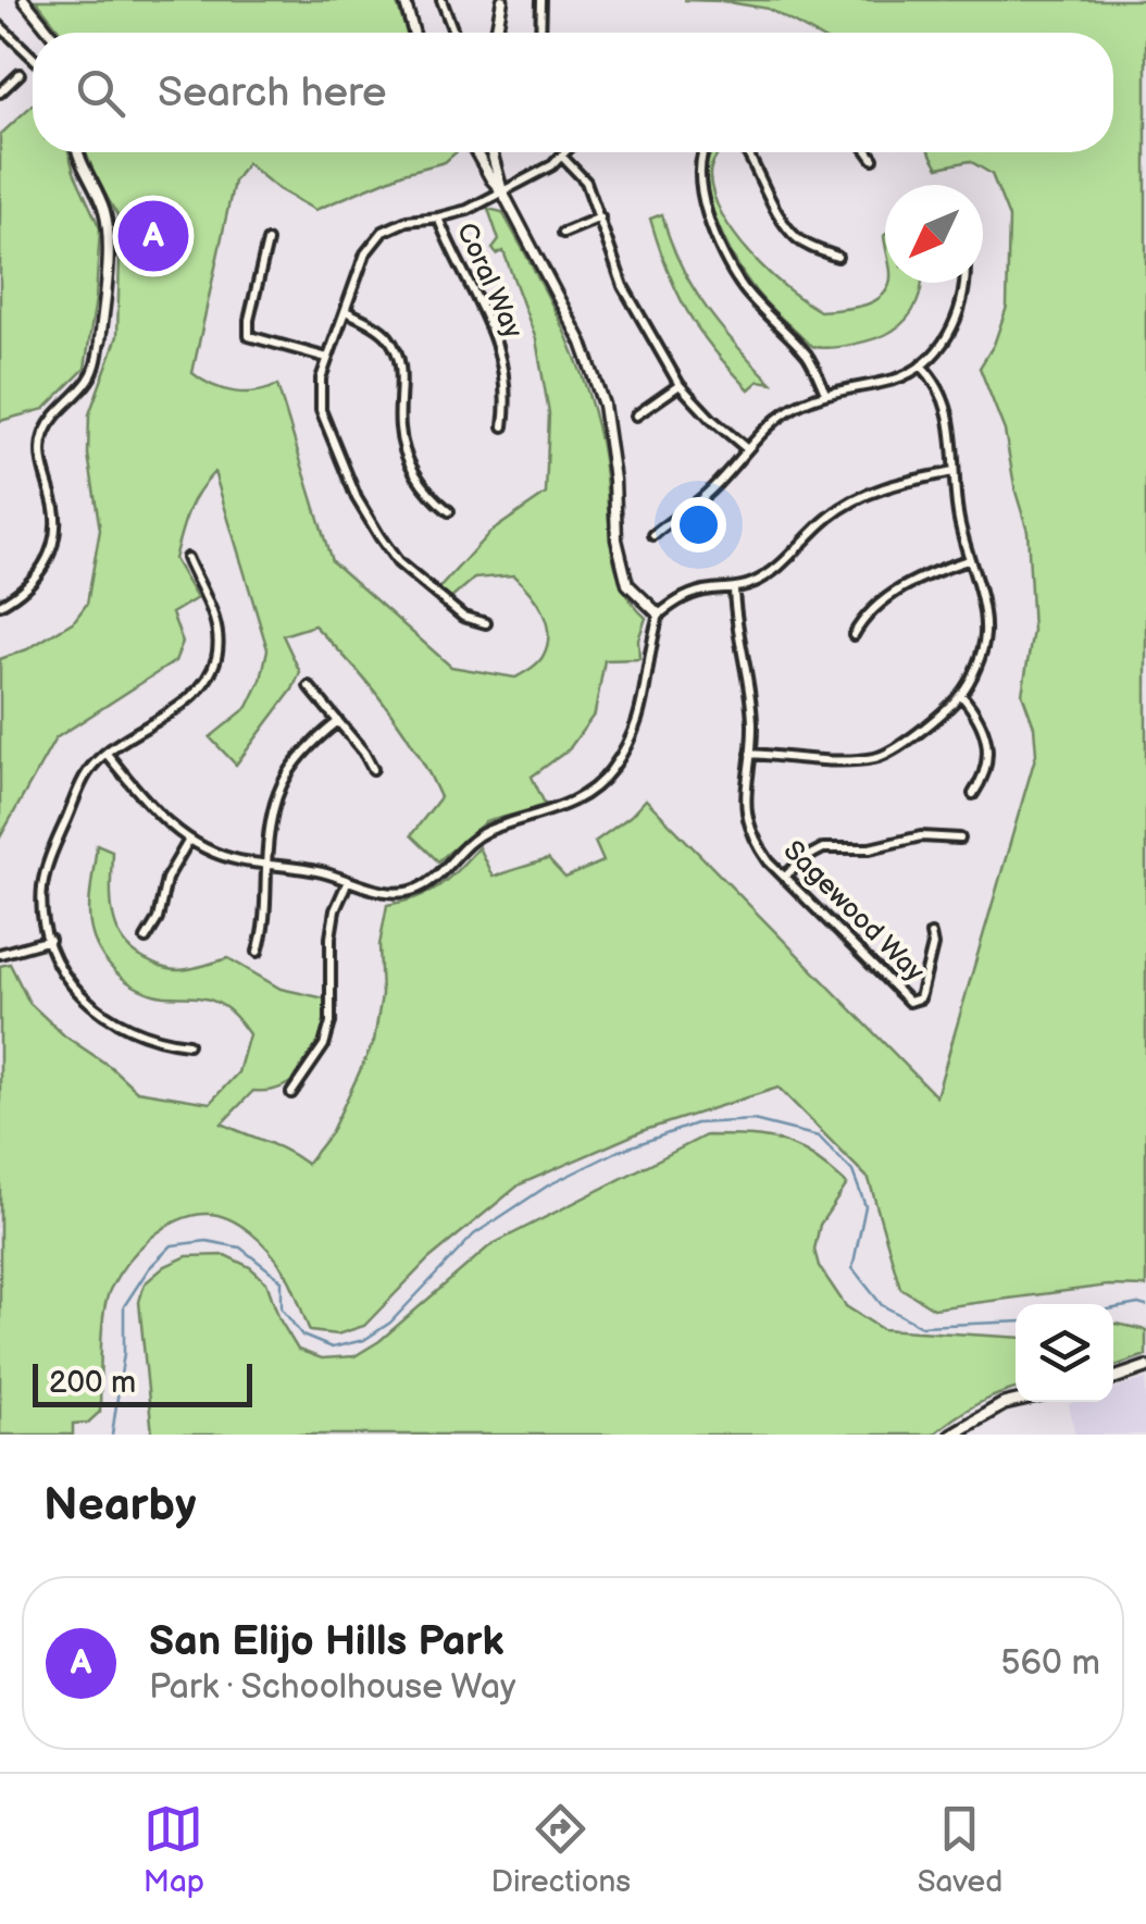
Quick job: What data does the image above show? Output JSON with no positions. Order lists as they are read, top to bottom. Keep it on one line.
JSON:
{"streets":{"street":["Coral Way","Sagewood Way"]},"scale_bar":"200 m","north":"bottom left","page":{"search":"Search here","pins":"A","scale":"200 m","heading":"Nearby","list":[{"mark":"A","name":"San Elijo Hills Park","note":"Park · Schoolhouse Way","value":"560 m"}],"nav":["Map","Directions","Saved"]}}
